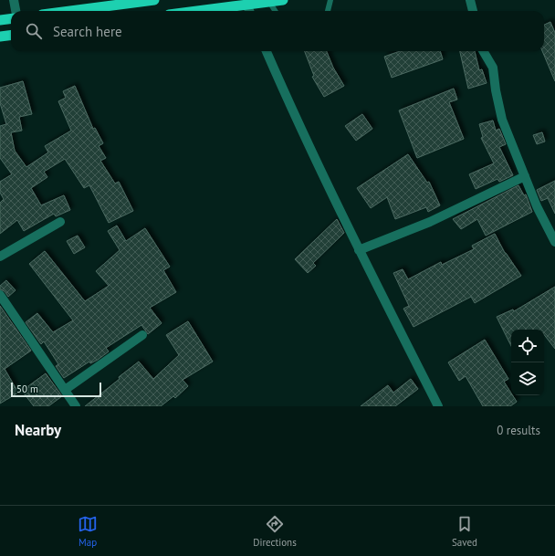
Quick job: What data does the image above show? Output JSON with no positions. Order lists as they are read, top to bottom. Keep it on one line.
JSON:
{"scale_bar":"50 m","page":{"search":"Search here","scale":"50 m","heading":["Nearby","0 results"],"nav":["Map","Directions","Saved"]}}
